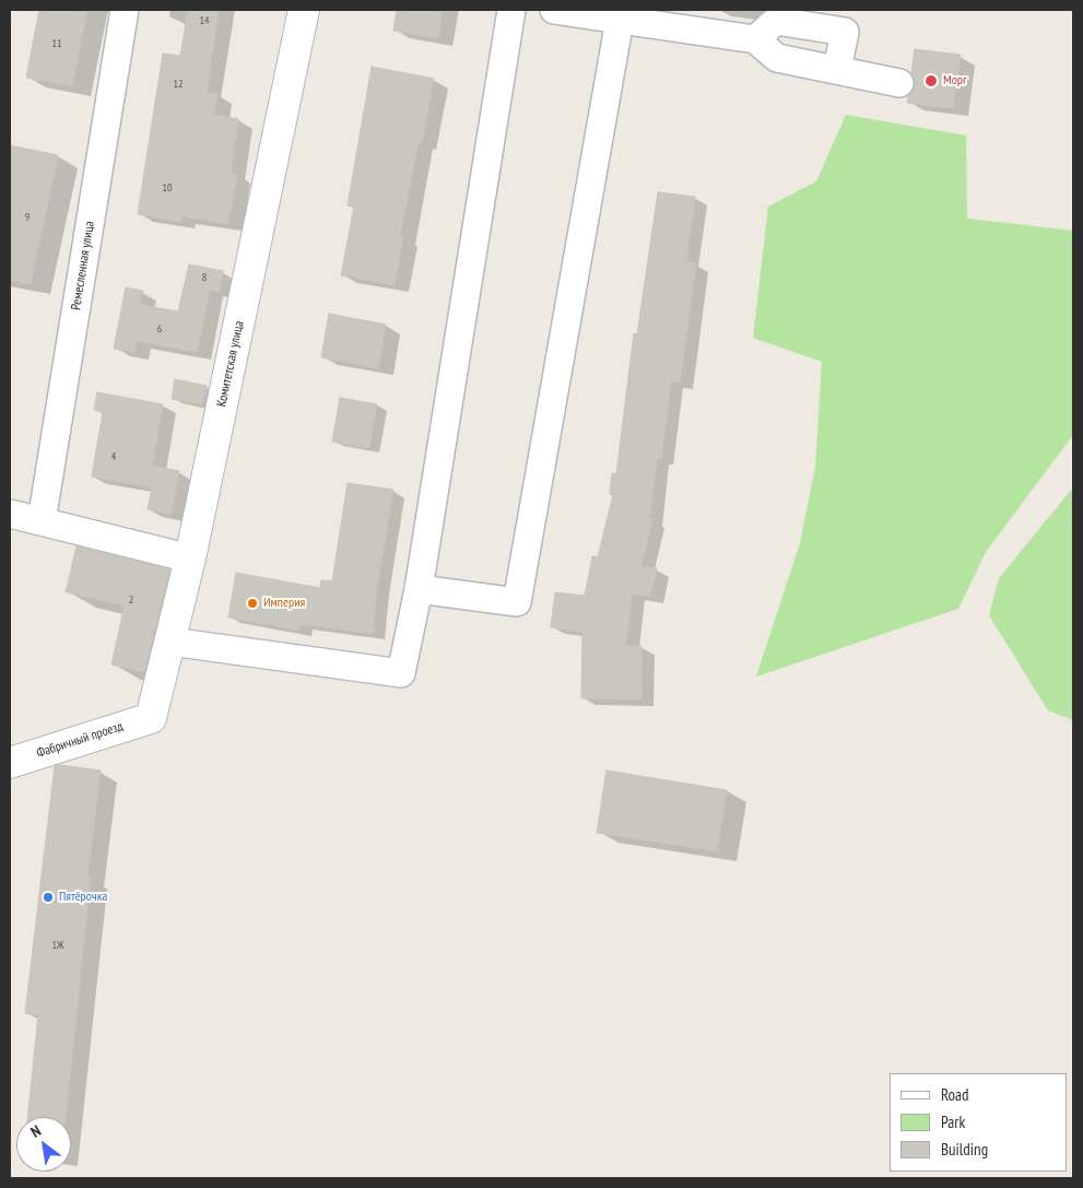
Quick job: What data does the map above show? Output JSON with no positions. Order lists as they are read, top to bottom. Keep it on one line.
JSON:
{"streets":{"street":["Ремесленная улица","Комитетская улица","Фабричный проезд"]},"crossings":[["Комитетская улица","Фабричный проезд"]],"places":["Морг","Империя","Пятёрочка"],"house_numbers":["14","11","12","10","9","8","6","4","2","1Ж"],"legend":["Road","Park","Building"],"north":"top left"}
